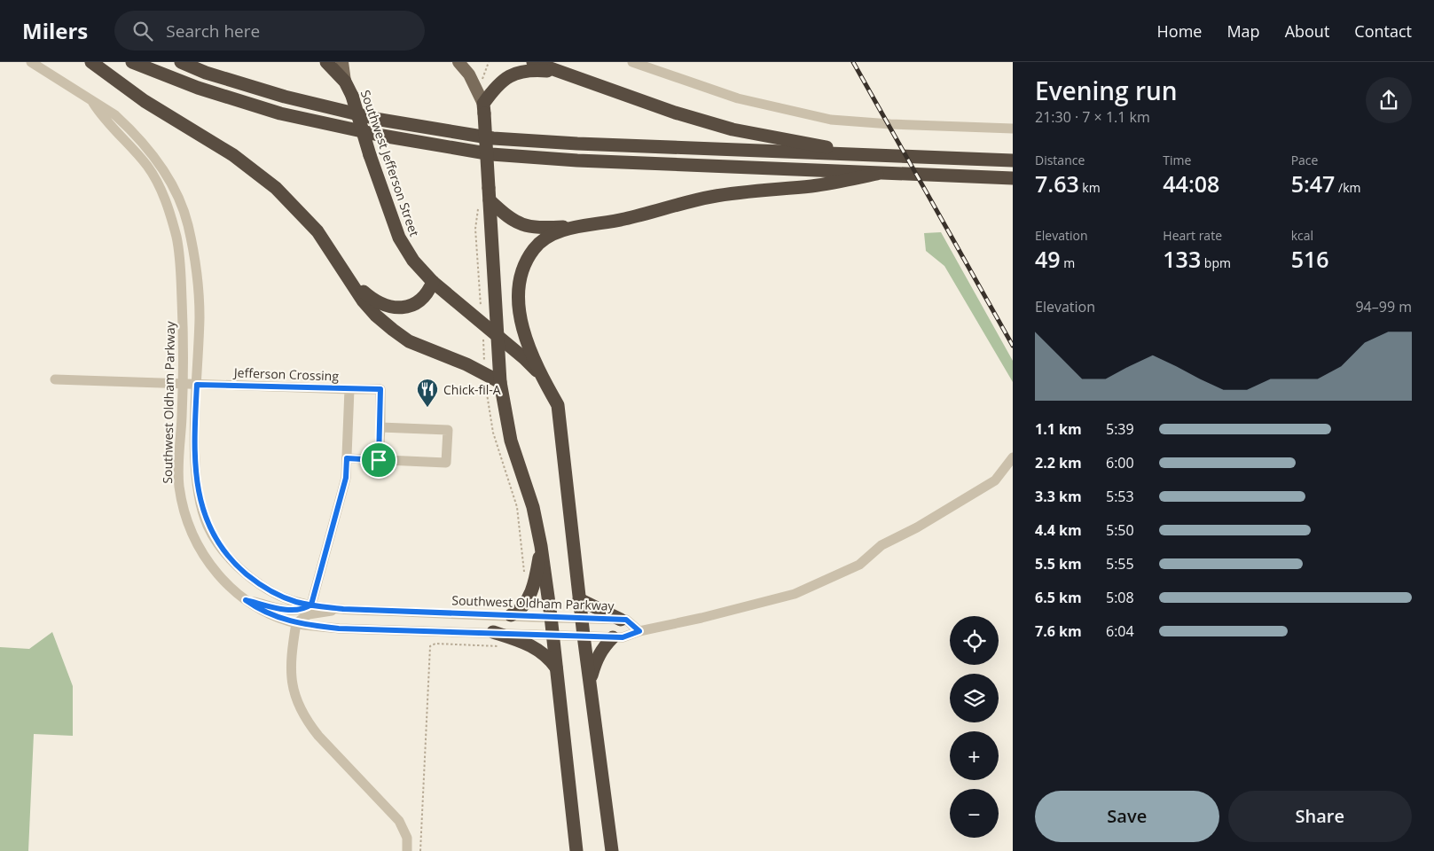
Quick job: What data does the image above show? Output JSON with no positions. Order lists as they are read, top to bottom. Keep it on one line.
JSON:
{"streets":{"highway":["Southwest Jefferson Street"],"street":["Jefferson Crossing","Southwest Oldham Parkway"]},"crossings":[["Jefferson Crossing","Southwest Oldham Parkway"]],"places":{"restaurant":["Chick-fil-A"]},"page":{"header":"Milers","search":"Search here","nav":["Home","Map","About","Contact"],"heading":["Evening run","21:30 · 7 × 1.1 km"],"stats":[["Distance","7.63 km"],["Time","44:08"],["Pace","5:47 /km"],["Elevation","49 m"],["Heart rate","133 bpm"],["kcal","516"]],"chart":["Elevation","94–99 m"],"list":[{"name":"1.1 km","note":"5:39"},{"name":"2.2 km","note":"6:00"},{"name":"3.3 km","note":"5:53"},{"name":"4.4 km","note":"5:50"},{"name":"5.5 km","note":"5:55"},{"name":"6.5 km","note":"5:08"},{"name":"7.6 km","note":"6:04"}],"map_buttons":["+","−"],"buttons":["Save","Share"]}}
